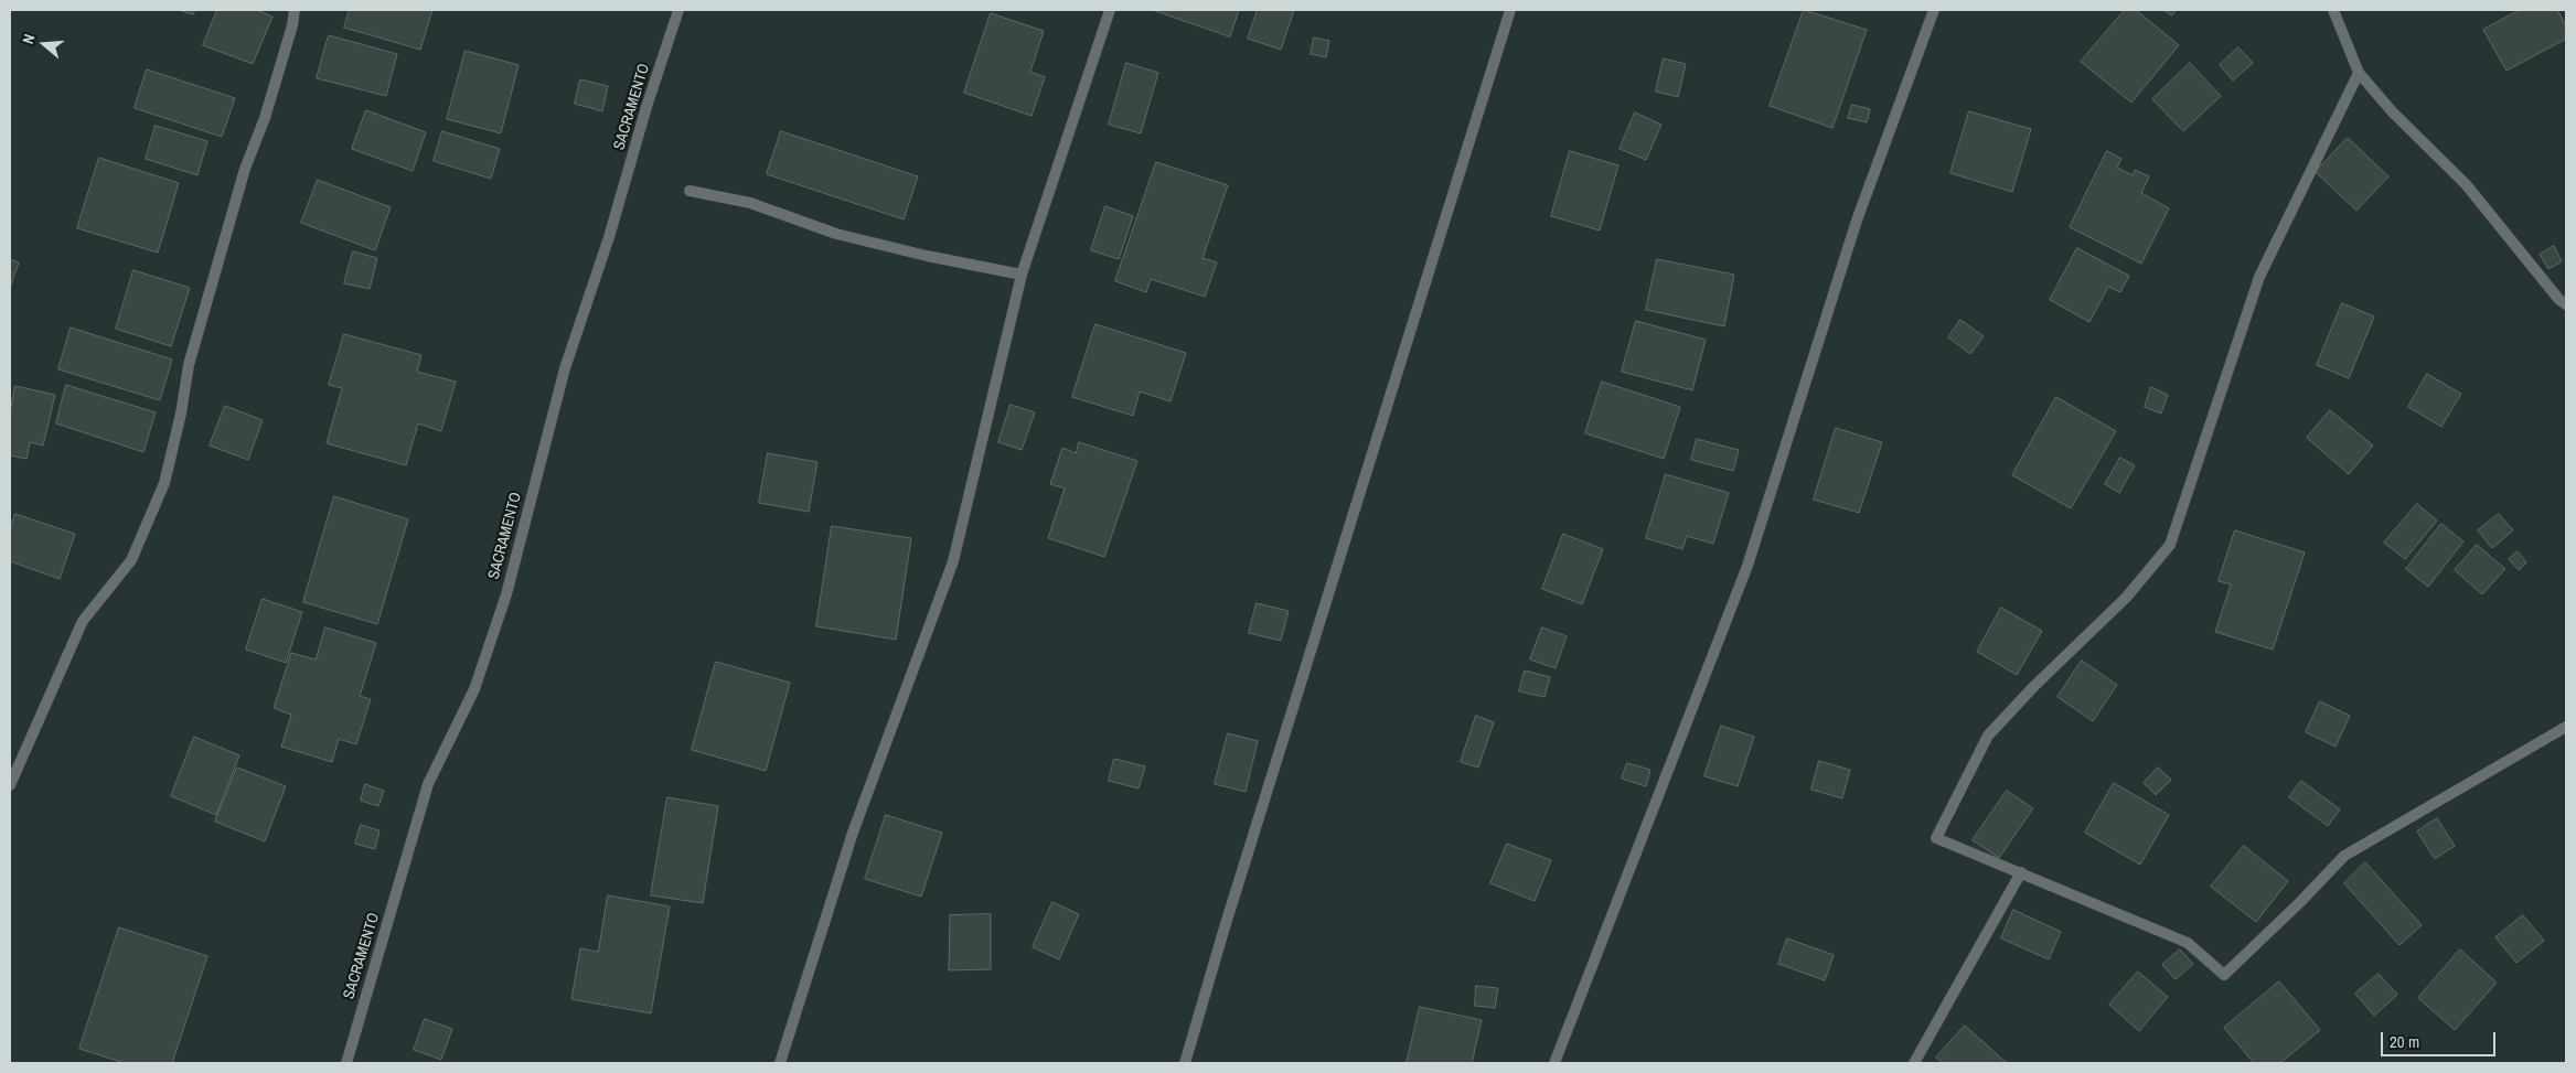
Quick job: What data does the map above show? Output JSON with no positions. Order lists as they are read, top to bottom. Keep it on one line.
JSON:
{"streets":{"street":["SACRAMENTO"]},"scale_bar":"20 m","north":"left"}
